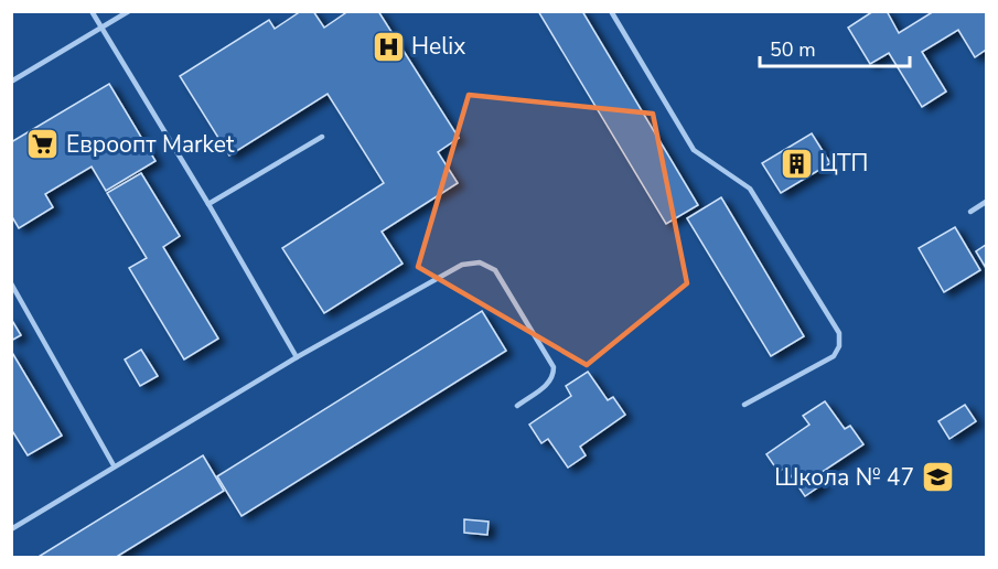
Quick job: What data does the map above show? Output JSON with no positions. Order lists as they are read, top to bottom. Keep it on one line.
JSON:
{"places":{"hospital":["Helix"],"supermarket":["Евроопт Market"],"building":["ЦТП"],"school or university":["Школа № 47"]},"scale_bar":"50 m"}
